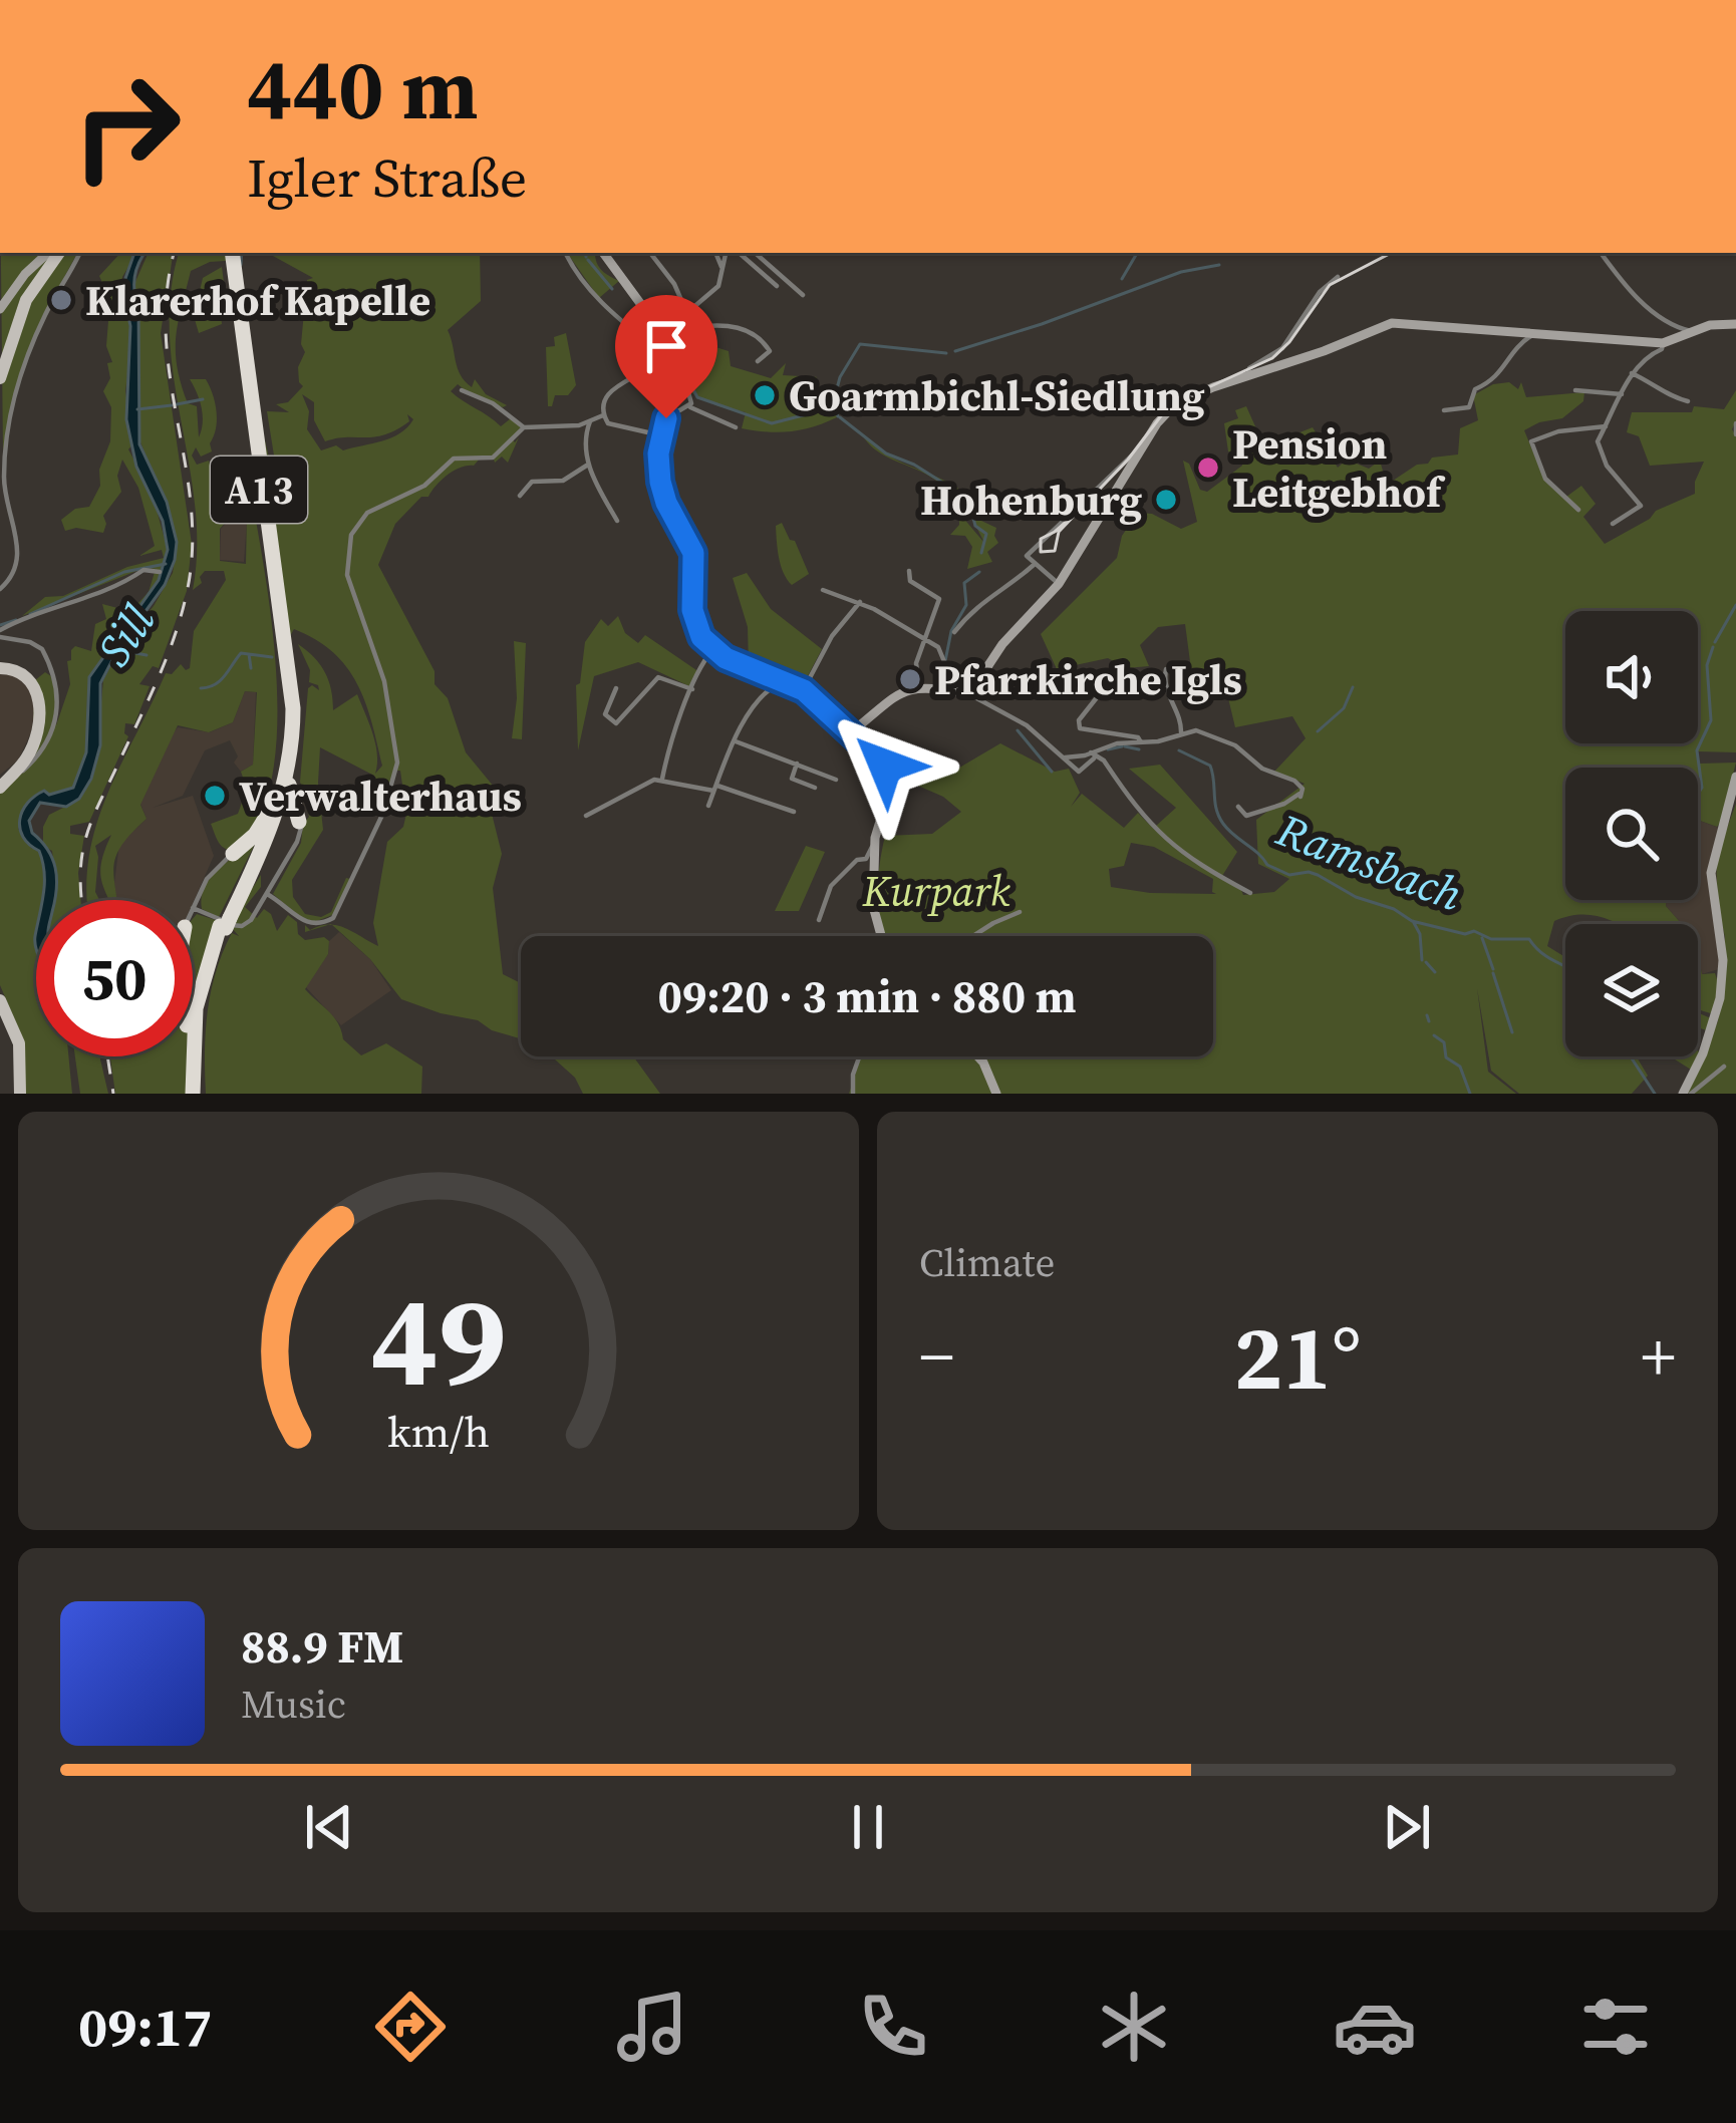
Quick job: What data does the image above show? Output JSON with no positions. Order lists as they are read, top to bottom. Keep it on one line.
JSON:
{"streets":{"highway":["A13"]},"water":["Sill","Ramsbach"],"parks":["Kurpark"],"places":["Klarerhof Kapelle","Goarmbichl-Siedlung","Pension Leitgebhof","Hohenburg","Pfarrkirche Igls","Verwalterhaus"],"page":{"turn":["440 m","Igler Straße"],"limit":"50","trip":"09:20 · 3 min · 880 m","tile":"Climate","heat":["−","21°","+"],"song":["88.9 FM","Music"],"tabs":"09:17","gauge":["49","km/h"]}}
